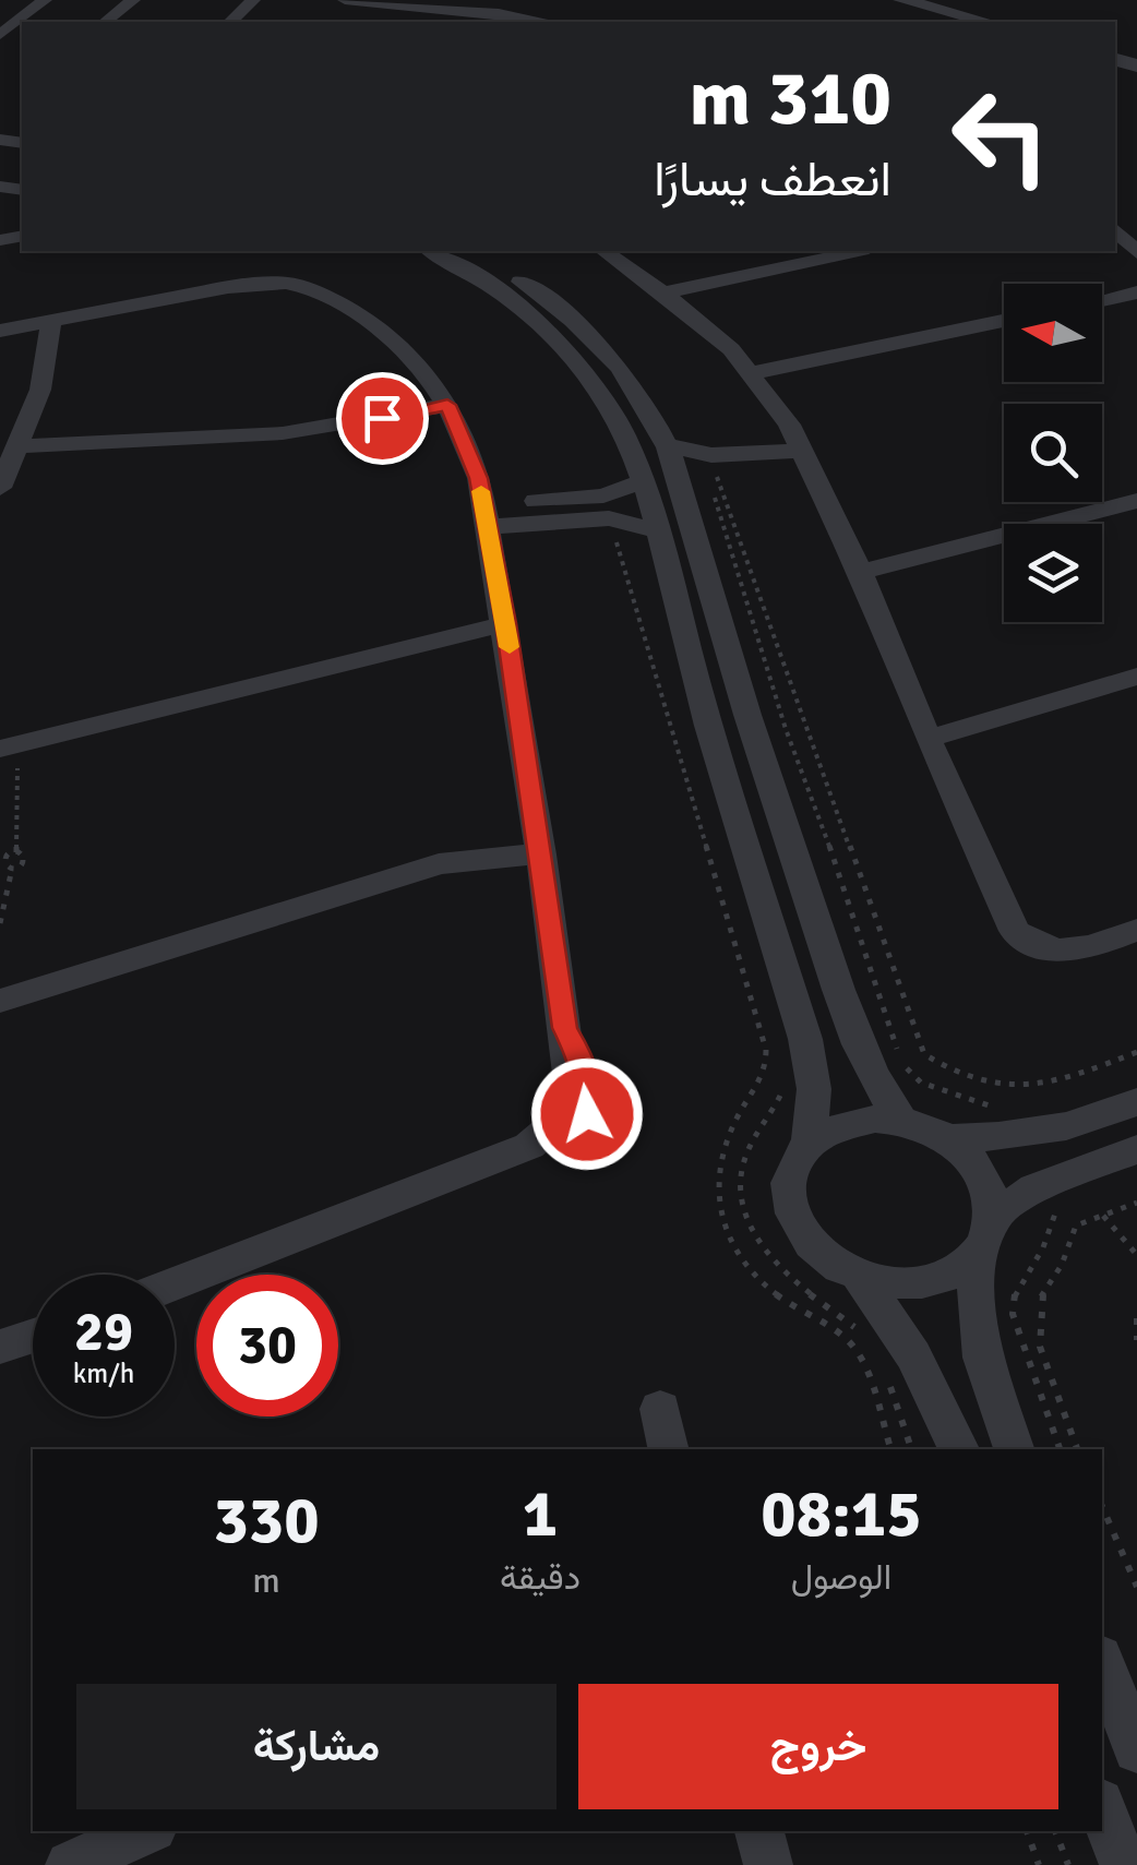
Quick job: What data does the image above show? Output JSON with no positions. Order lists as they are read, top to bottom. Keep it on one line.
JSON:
{"north":"left","page":{"turn":["310 m","انعطف يسارًا"],"speed":"29 km/h","limit":"30","eta":["08:15","الوصول","1","دقيقة","330","m"],"buttons":["خروج","مشاركة"]}}
